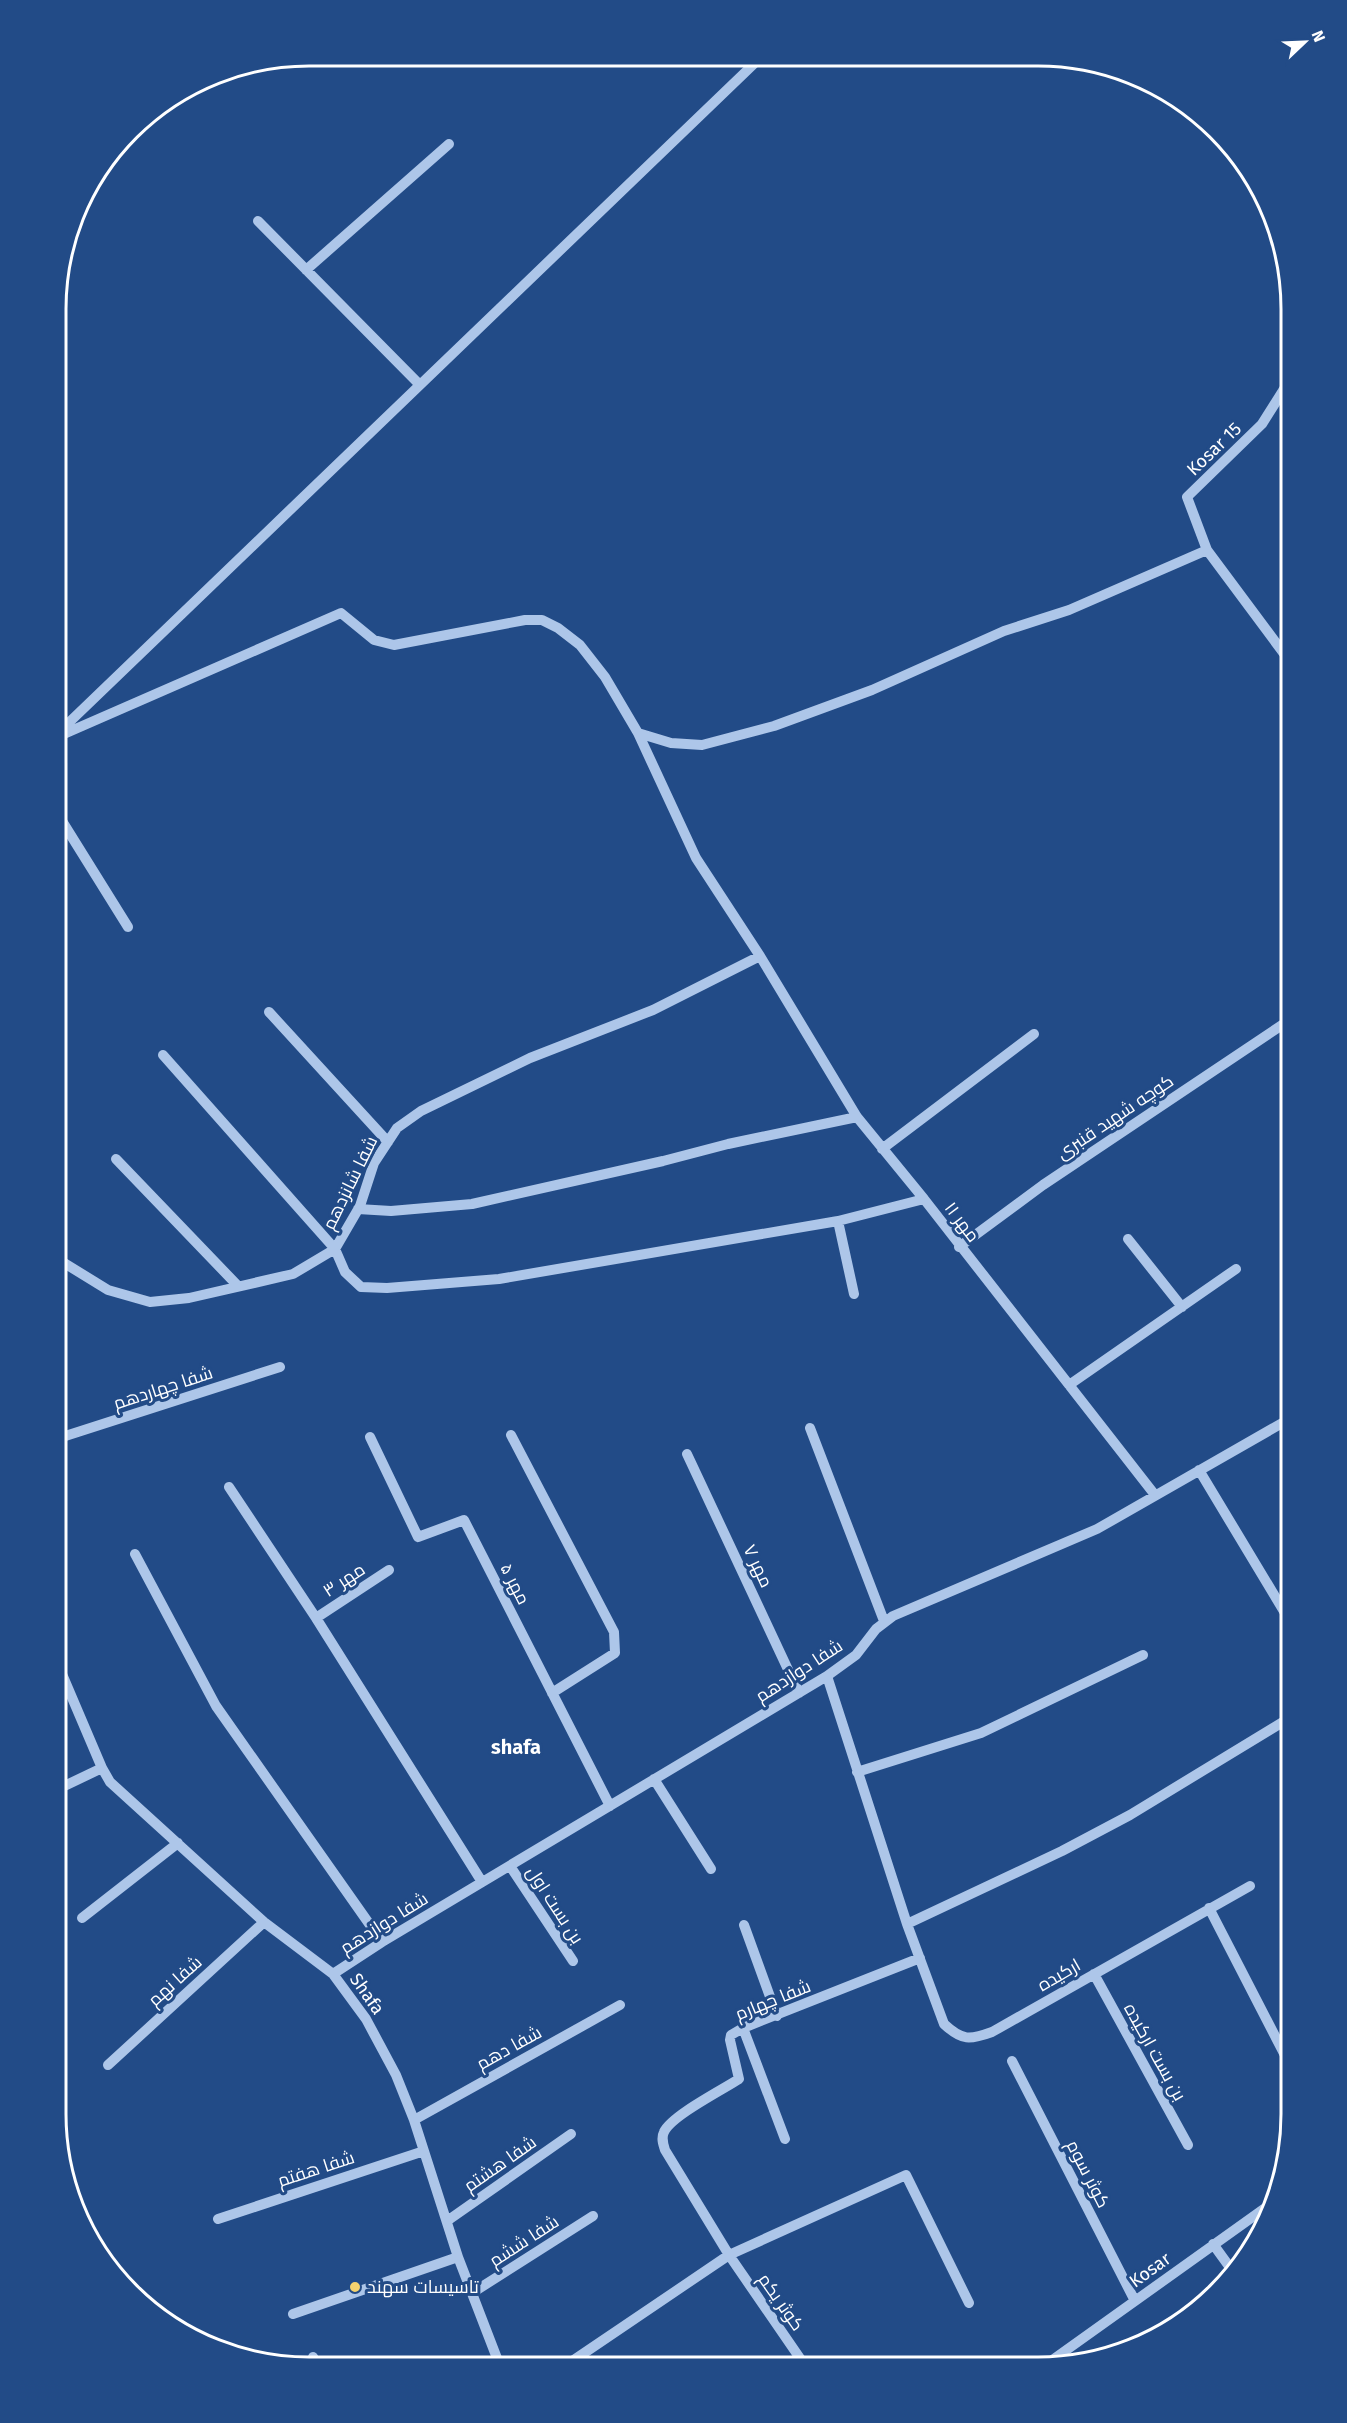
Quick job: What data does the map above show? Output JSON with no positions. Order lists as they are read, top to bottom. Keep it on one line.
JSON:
{"streets":{"street":["Kosar 15","کوچه شهید قنبری","شفا شانزدهم","مهر ۱۱","شفا چهاردهم","مهر ۷","مهر ۳","مهر ۵","شفا دوازدهم","بن بست اول","ارکیده","شفا نهم","Shafa","شفا چهارم","شفا دهم","بن بست ارکیده","شفا هشتم","شفا هفتم","کوثر سوم","شفا ششم","Kosar","کوثر یکم"]},"crossings":[["کوچه شهید قنبری","مهر ۱۱"],["شفا شانزدهم","مهر ۱۱"],["مهر ۱۱","شفا دوازدهم"],["مهر ۷","شفا دوازدهم"],["مهر ۵","شفا دوازدهم"],["شفا دوازدهم","بن بست اول"],["شفا دوازدهم","ارکیده"],["شفا دوازدهم","Shafa"],["ارکیده","شفا چهارم"],["ارکیده","بن بست ارکیده"],["شفا نهم","Shafa"],["Shafa","شفا دهم"],["Shafa","شفا هشتم"],["Shafa","شفا هفتم"],["Shafa","شفا ششم"],["شفا چهارم","کوثر یکم"],["کوثر سوم","Kosar"]],"districts":["shafa"],"places":["تاسیسات سهند"],"north":"top right"}
